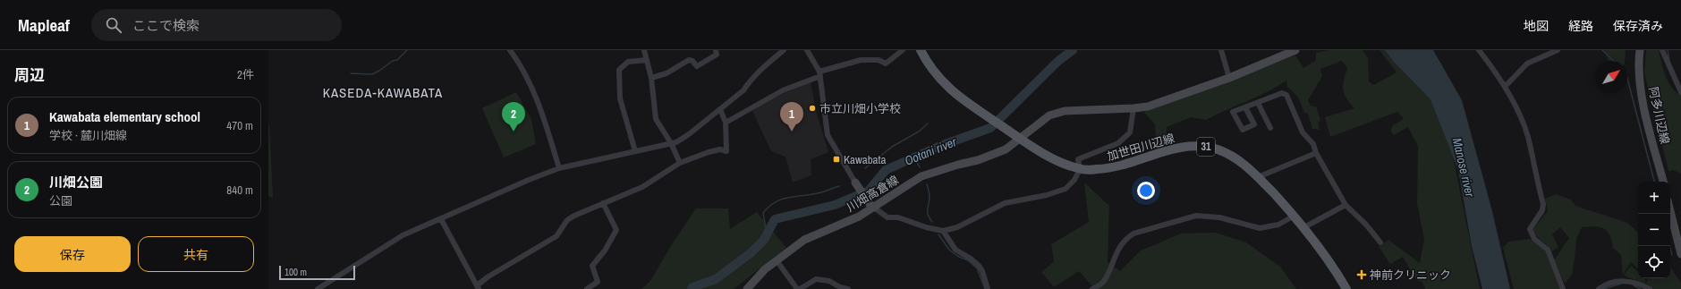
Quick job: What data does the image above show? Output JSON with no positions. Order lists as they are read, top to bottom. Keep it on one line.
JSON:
{"streets":{"main road":["加世田川辺線","31"],"street":["阿多川辺線","川畑高倉線"]},"crossings":[["加世田川辺線","川畑高倉線"]],"districts":["KASEDA-KAWABATA"],"water":["Ootani river","Manose river"],"places":{"other":["市立川畑小学校"],"transit":["Kawabata"],"health":["神前クリニック"]},"scale_bar":"100 m","north":"top right","page":{"header":"Mapleaf","search":"ここで検索","nav":["地図","経路","保存済み"],"heading":["周辺","2件"],"list":[{"mark":"1","name":"Kawabata elementary school","note":"学校 · 麓川畑線","value":"470 m"},{"mark":"2","name":"川畑公園","note":"公園","value":"840 m"}],"pins":["1","2"],"map_buttons":["+","−"],"buttons":["保存","共有"],"scale":"100 m"}}
